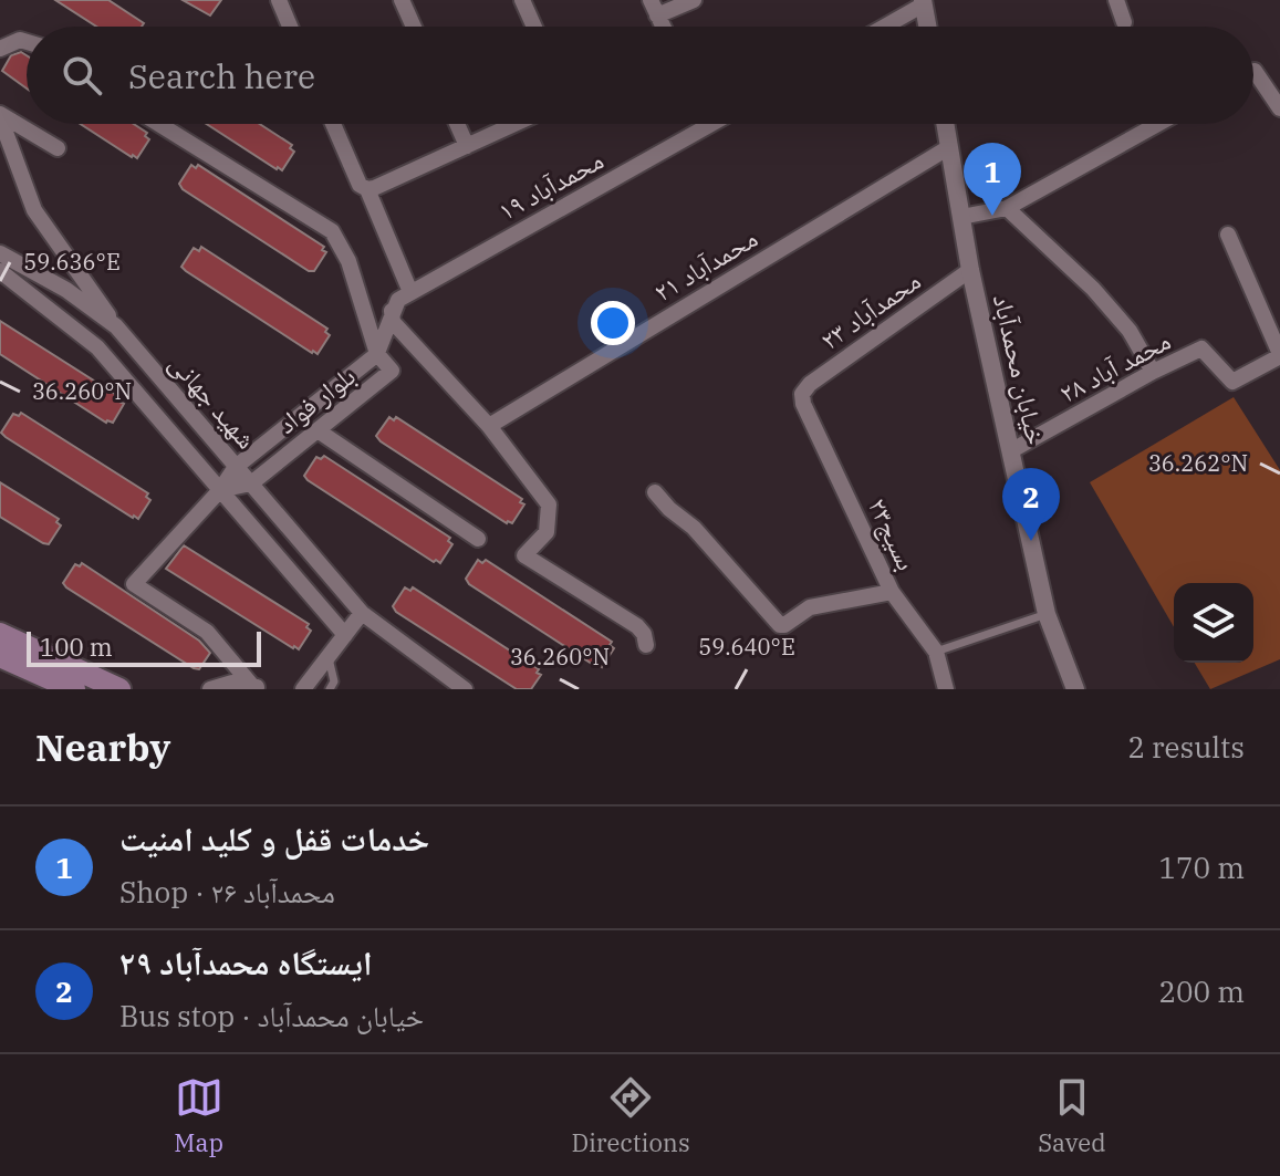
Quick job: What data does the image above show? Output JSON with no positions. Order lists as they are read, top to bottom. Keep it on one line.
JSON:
{"streets":{"street":["محمدآباد ۱۹","محمدآباد ۲۱","محمدآباد ۲۳","محمد آباد ۲۸","خیابان محمدآباد","بلوار فواد","شهید جهانی","بسیج۲۳"]},"crossings":[["محمدآباد ۲۱","خیابان محمدآباد"],["محمدآباد ۲۳","خیابان محمدآباد"],["محمدآباد ۲۳","بسیج۲۳"],["محمد آباد ۲۸","خیابان محمدآباد"],["بلوار فواد","شهید جهانی"]],"scale_bar":"100 m","page":{"search":"Search here","pins":["1","2"],"scale":"100 m","heading":["Nearby","2 results"],"list":[{"mark":"1","name":"خدمات قفل و کلید امنیت","note":"Shop · محمدآباد ۲۶","value":"170 m"},{"mark":"2","name":"ایستگاه محمدآباد ۲۹","note":"Bus stop · خیابان محمدآباد","value":"200 m"}],"nav":["Map","Directions","Saved"]},"coordinates":["59.636°E","36.260°N","36.262°N","59.640°E"]}
